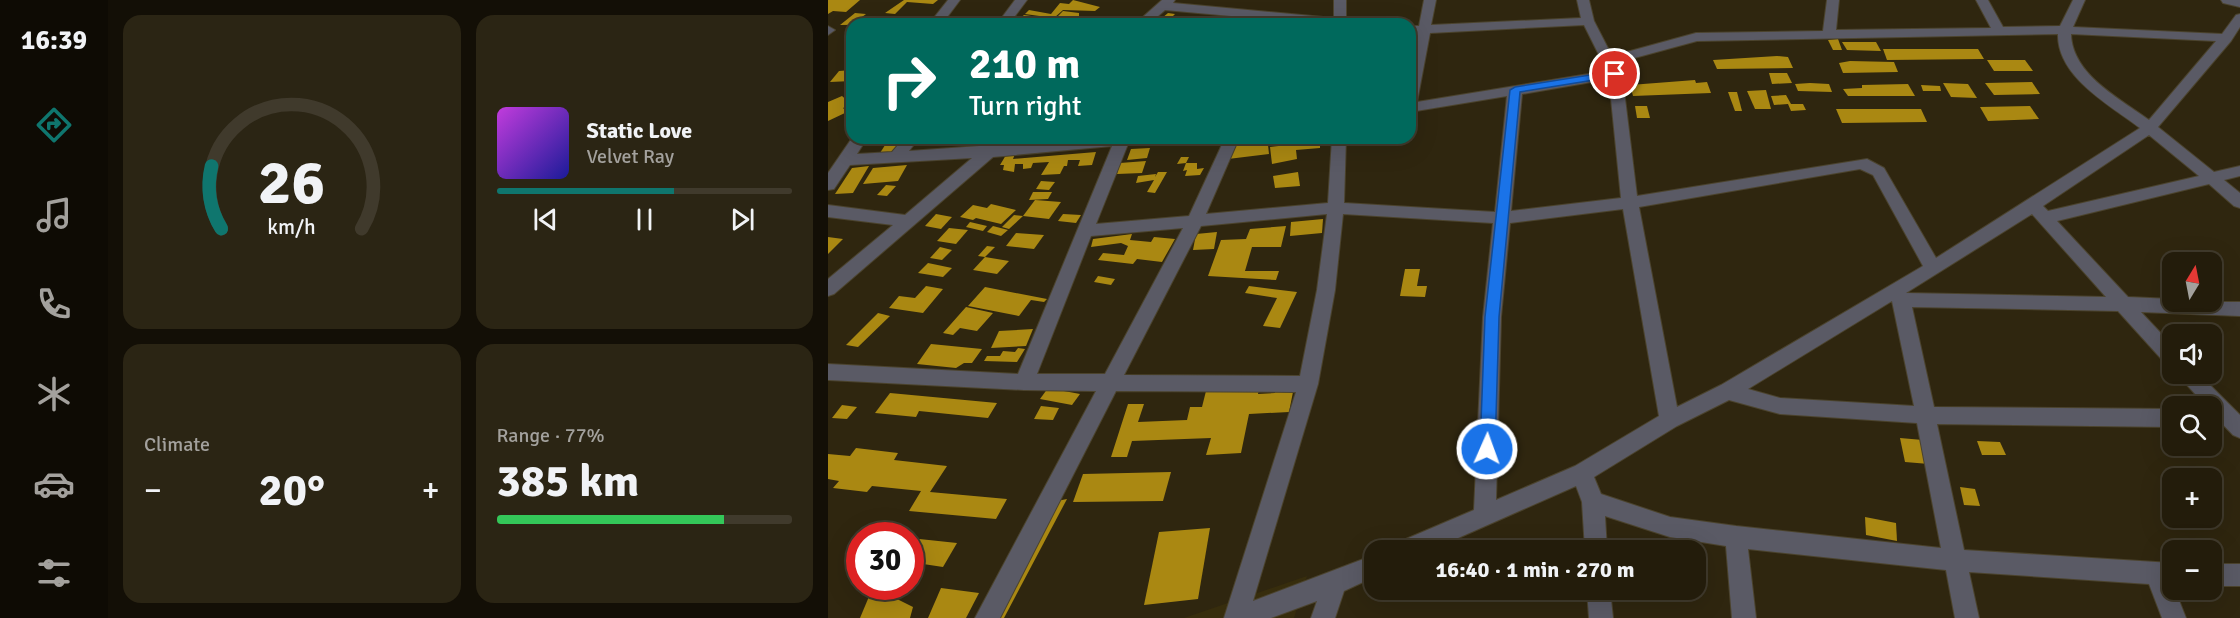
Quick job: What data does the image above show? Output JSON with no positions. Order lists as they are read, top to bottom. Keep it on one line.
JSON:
{"north":"top","page":{"tabs":"16:39","turn":["210 m","Turn right"],"song":["Static Love","Velvet Ray"],"map_buttons":["+","−"],"tile":["Climate",["Range · 77%","385 km"]],"heat":["−","20°","+"],"limit":"30","trip":"16:40 · 1 min · 270 m","gauge":["26","km/h"]}}
